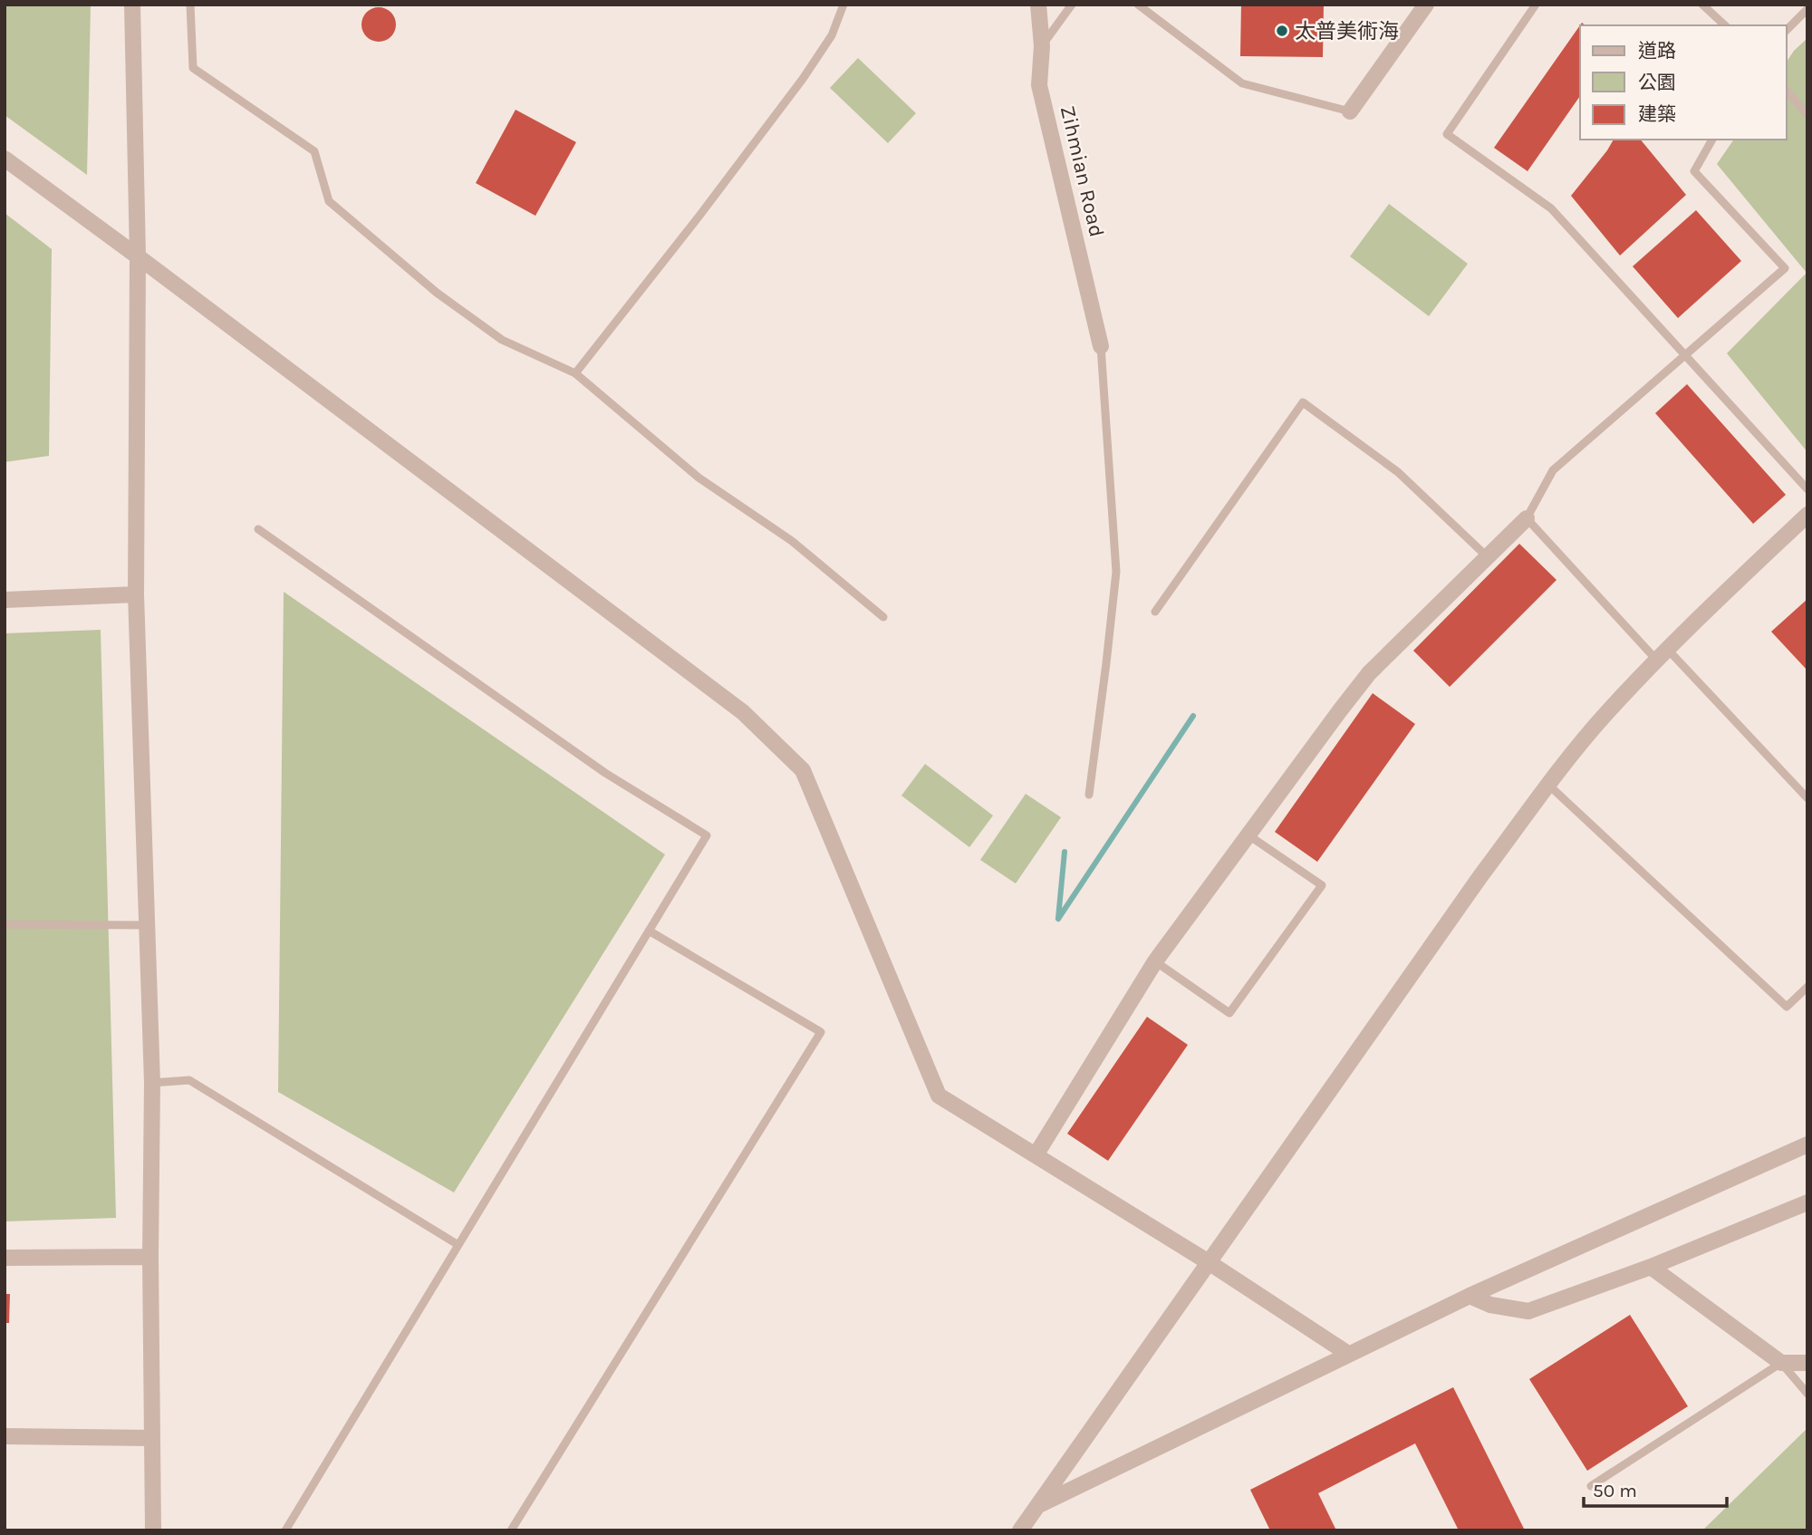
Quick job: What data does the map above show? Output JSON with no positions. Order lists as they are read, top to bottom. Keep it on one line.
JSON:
{"streets":{"street":["Zihmian Road"]},"places":["太普美術海"],"legend":["道路","公園","建築"],"scale_bar":"50 m"}
